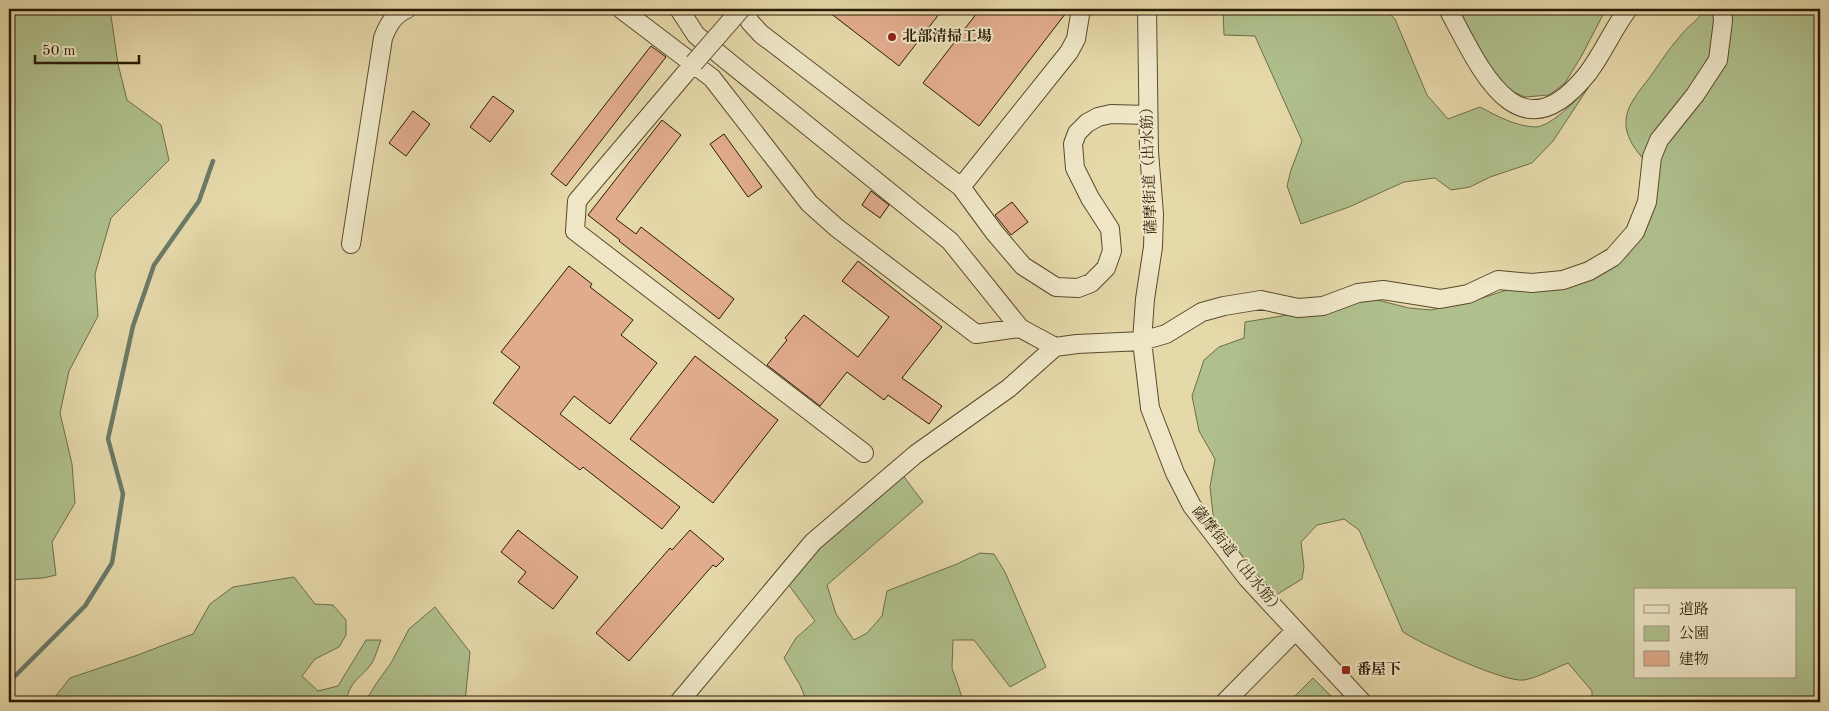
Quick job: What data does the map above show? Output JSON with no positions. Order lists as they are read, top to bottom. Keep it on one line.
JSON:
{"streets":{"street":["薩摩街道（出水筋）"]},"places":{"other":["北部清掃工場"],"transit":["番屋下"]},"legend":["道路","公園","建物"],"scale_bar":"50 m"}
